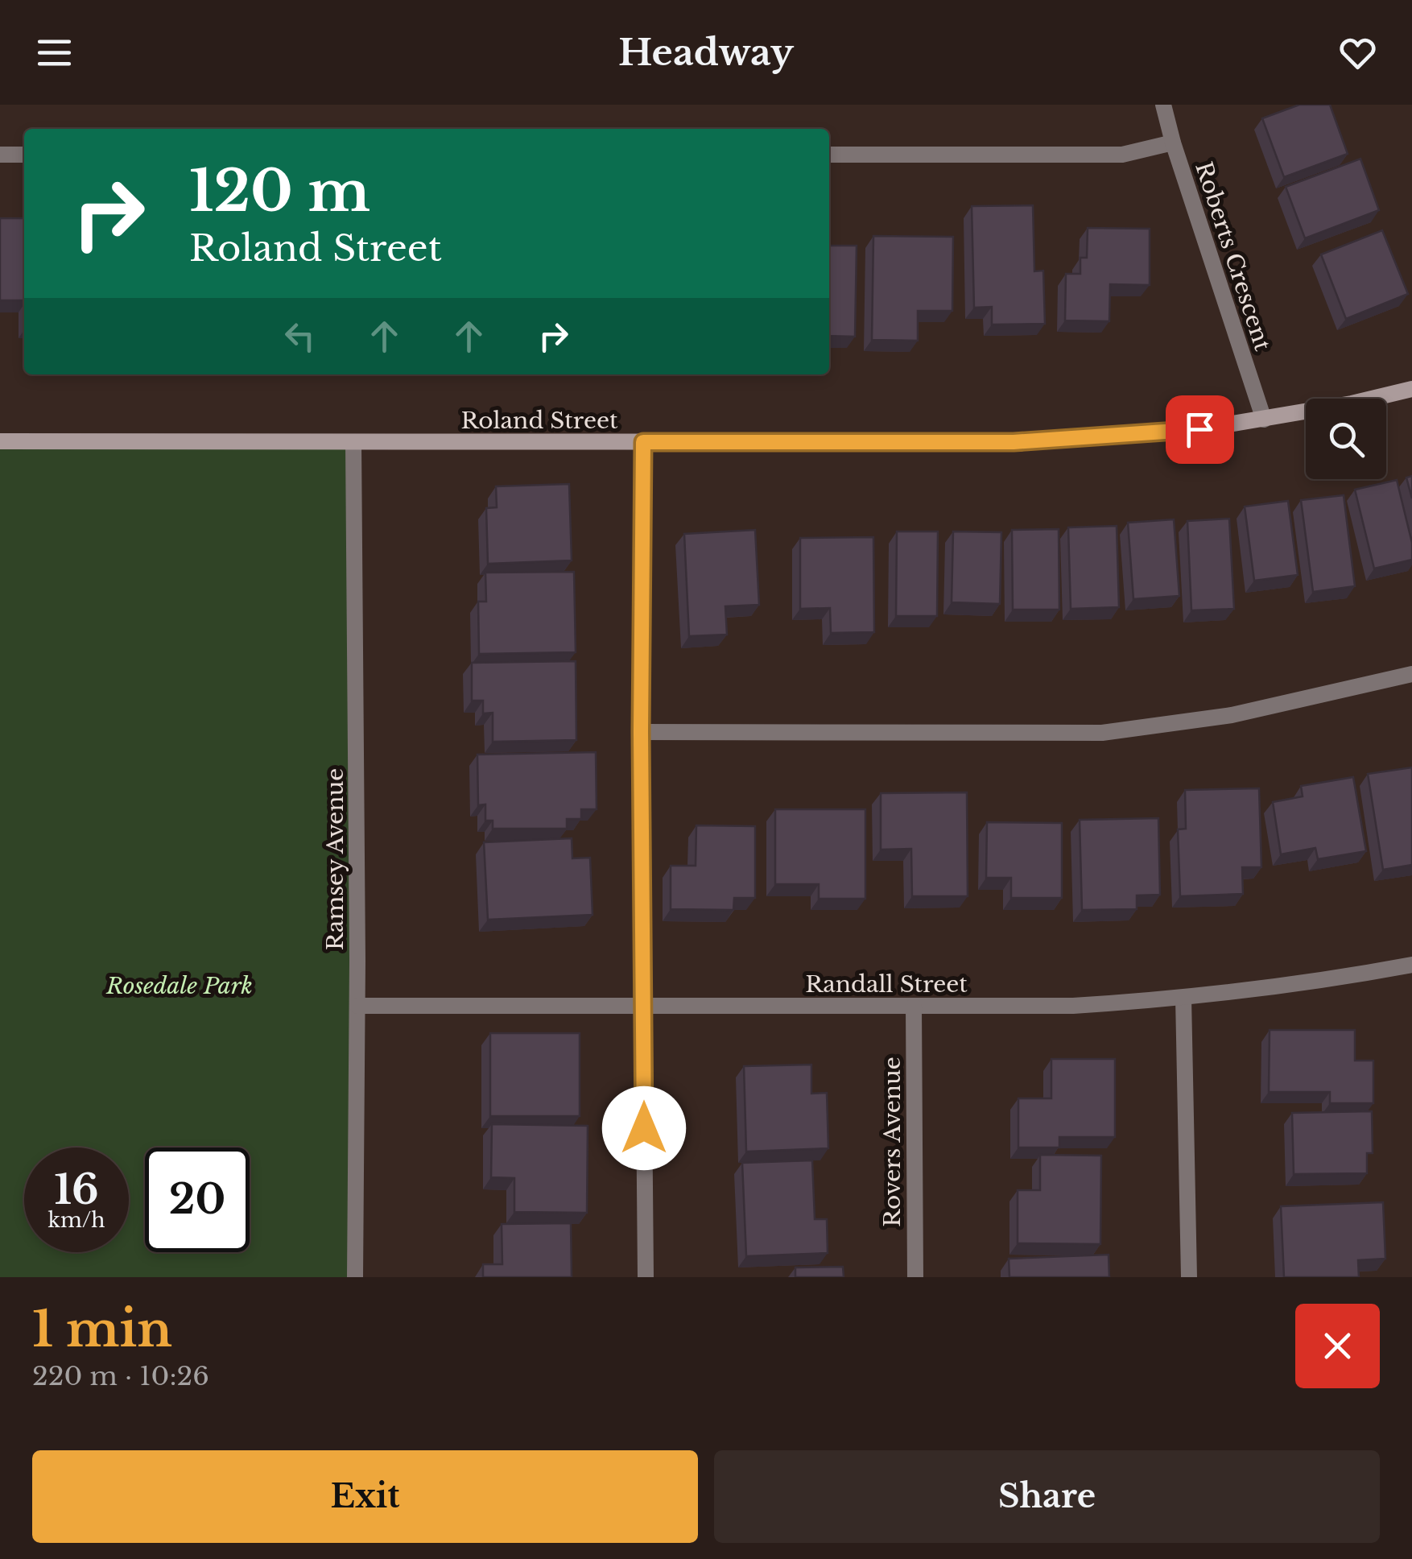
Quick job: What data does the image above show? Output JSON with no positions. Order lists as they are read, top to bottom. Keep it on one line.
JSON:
{"streets":{"street":["Roberts Crescent","Roland Street","Ramsey Avenue","Randall Street","Rovers Avenue"]},"crossings":[["Roberts Crescent","Roland Street"],["Roland Street","Ramsey Avenue"],["Ramsey Avenue","Randall Street"],["Randall Street","Rovers Avenue"]],"parks":["Rosedale Park"],"page":{"header":"Headway","turn":["120 m","Roland Street"],"speed":"16 km/h","limit":"20","heading":["1 min","220 m · 10:26"],"buttons":["Exit","Share"]}}
